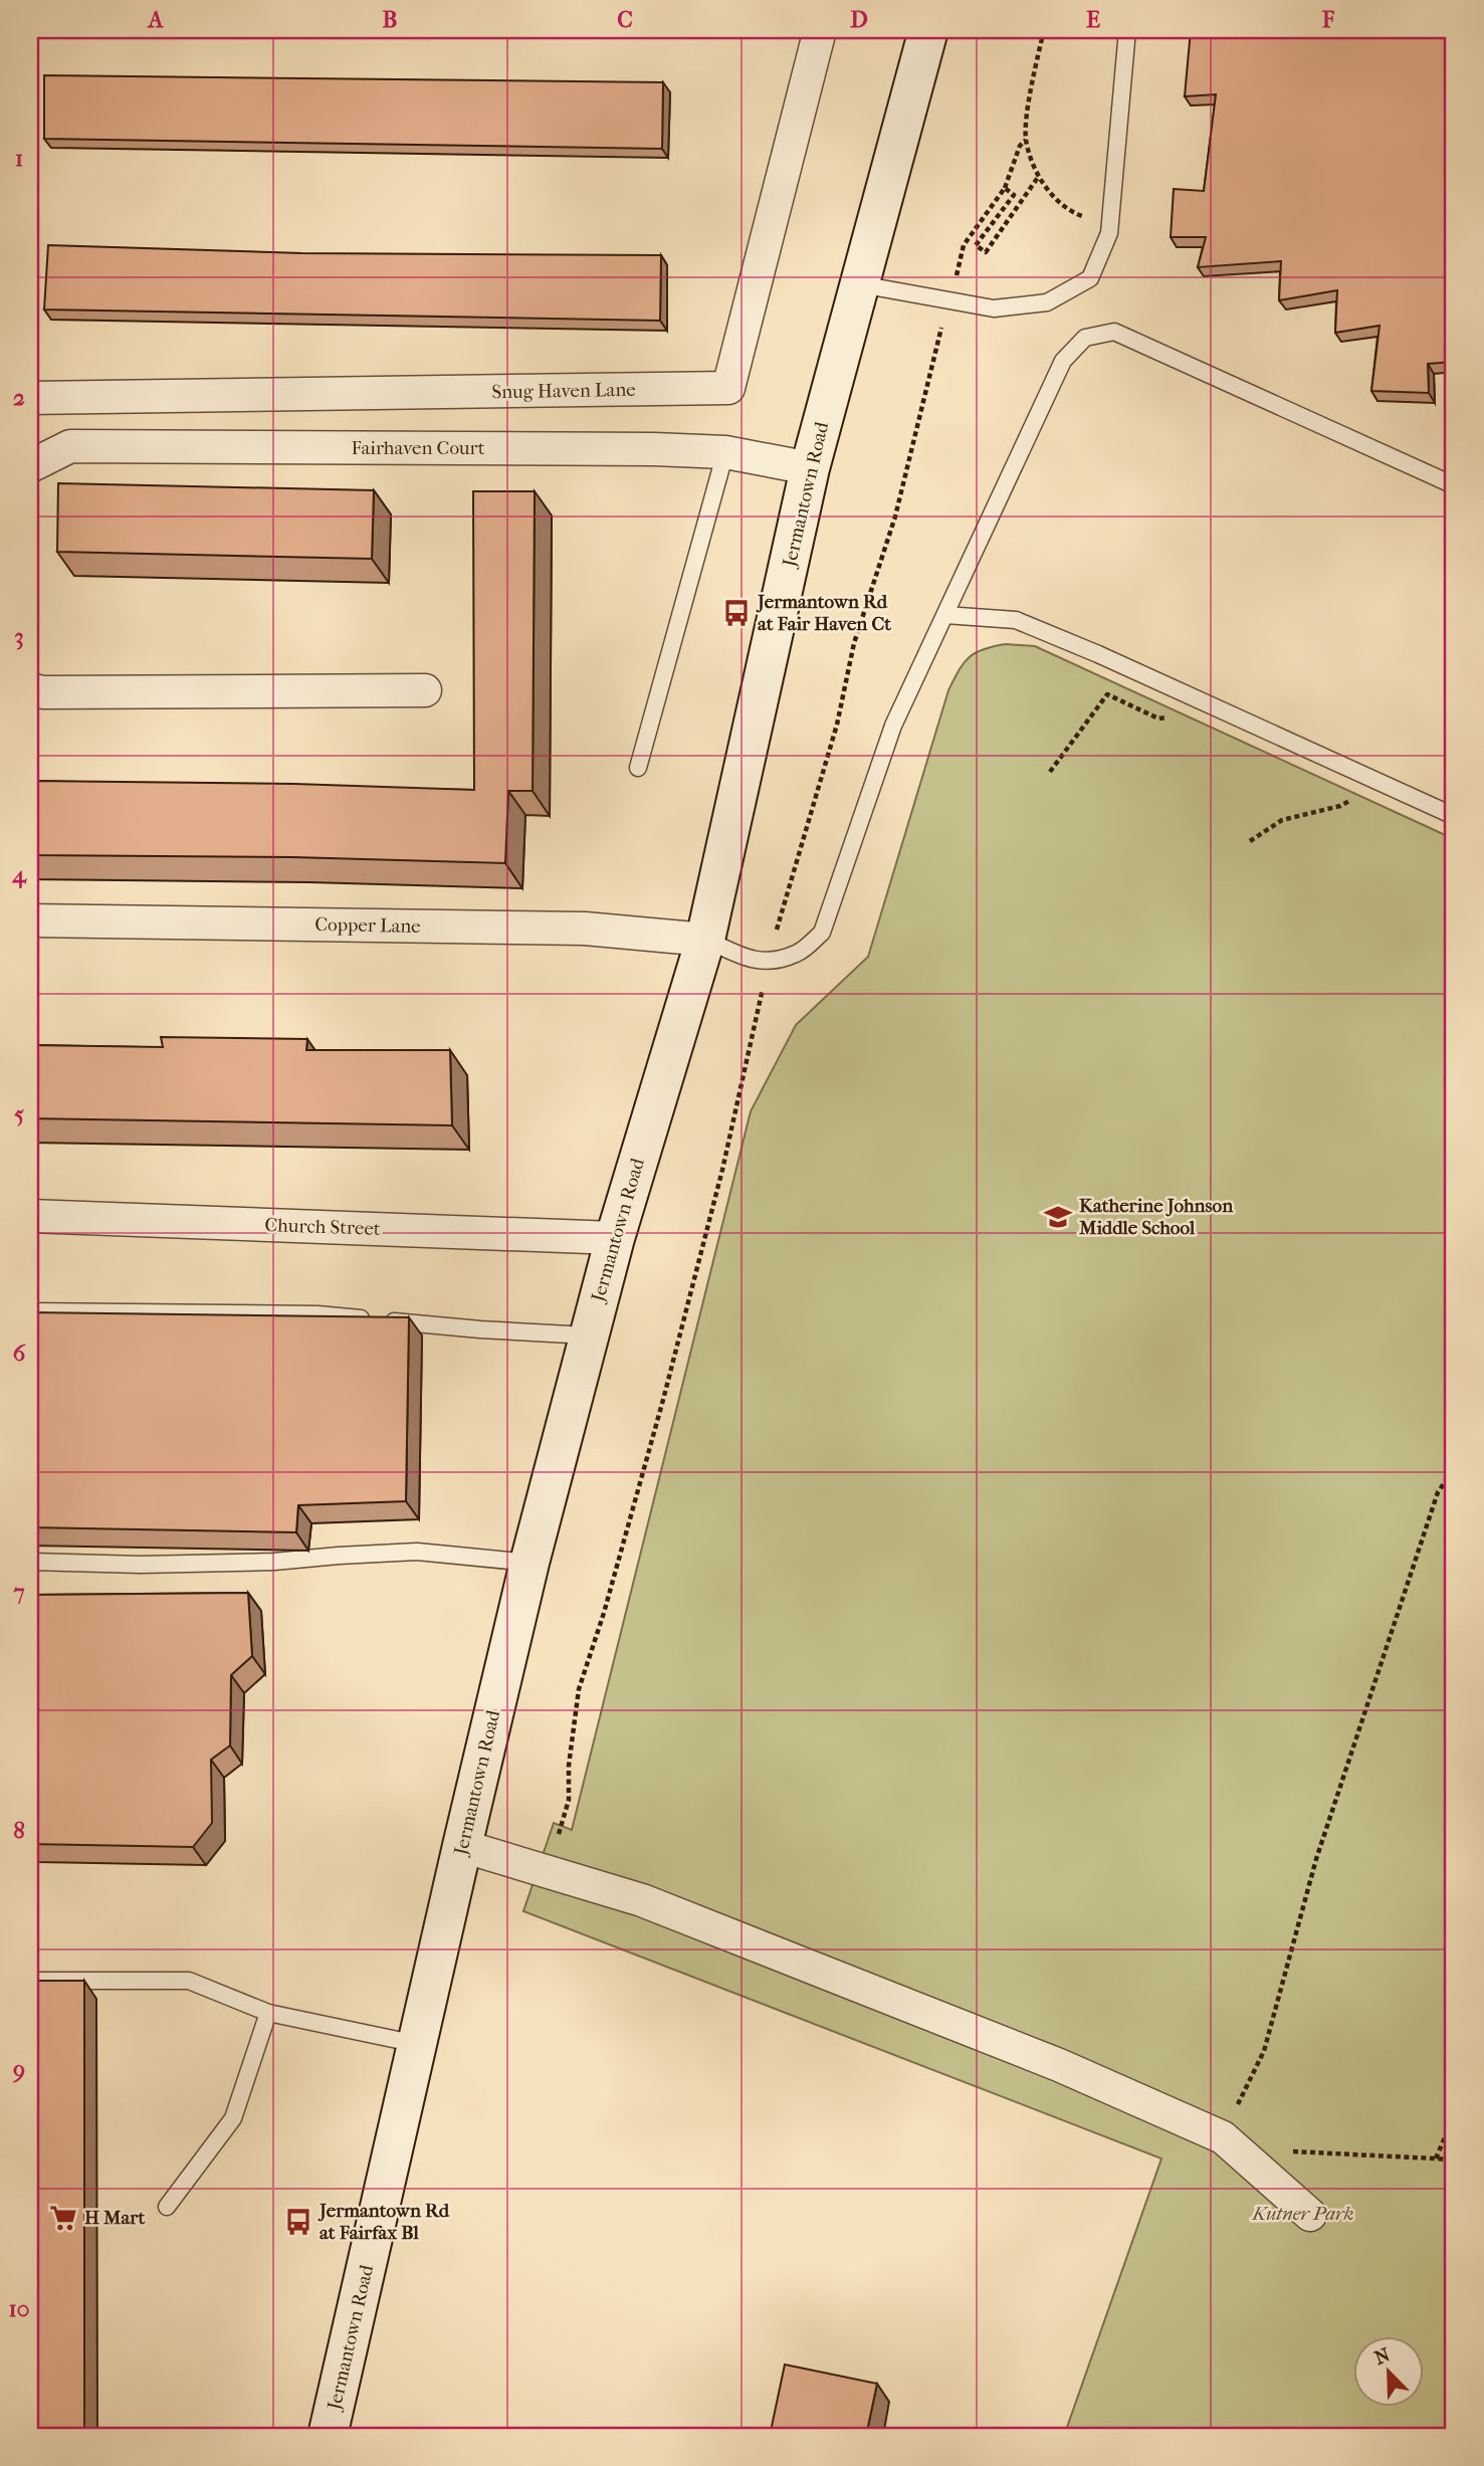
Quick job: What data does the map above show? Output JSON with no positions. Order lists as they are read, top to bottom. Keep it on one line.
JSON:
{"streets":{"main road":["Jermantown Road"],"street":["Snug Haven Lane","Fairhaven Court","Copper Lane","Church Street"]},"crossings":[["Fairhaven Court","Jermantown Road"],["Jermantown Road","Copper Lane"],["Jermantown Road","Church Street"]],"parks":["Kutner Park"],"places":{"bus stop":["Jermantown Rd at Fair Haven Ct","Jermantown Rd at Fairfax Bl"],"school or university":["Katherine Johnson Middle School"],"supermarket":["H Mart"]},"north":"top left","grid":{"columns":["A","B","C","D","E","F"],"rows":["1","2","3","4","5","6","7","8","9","10"]}}
